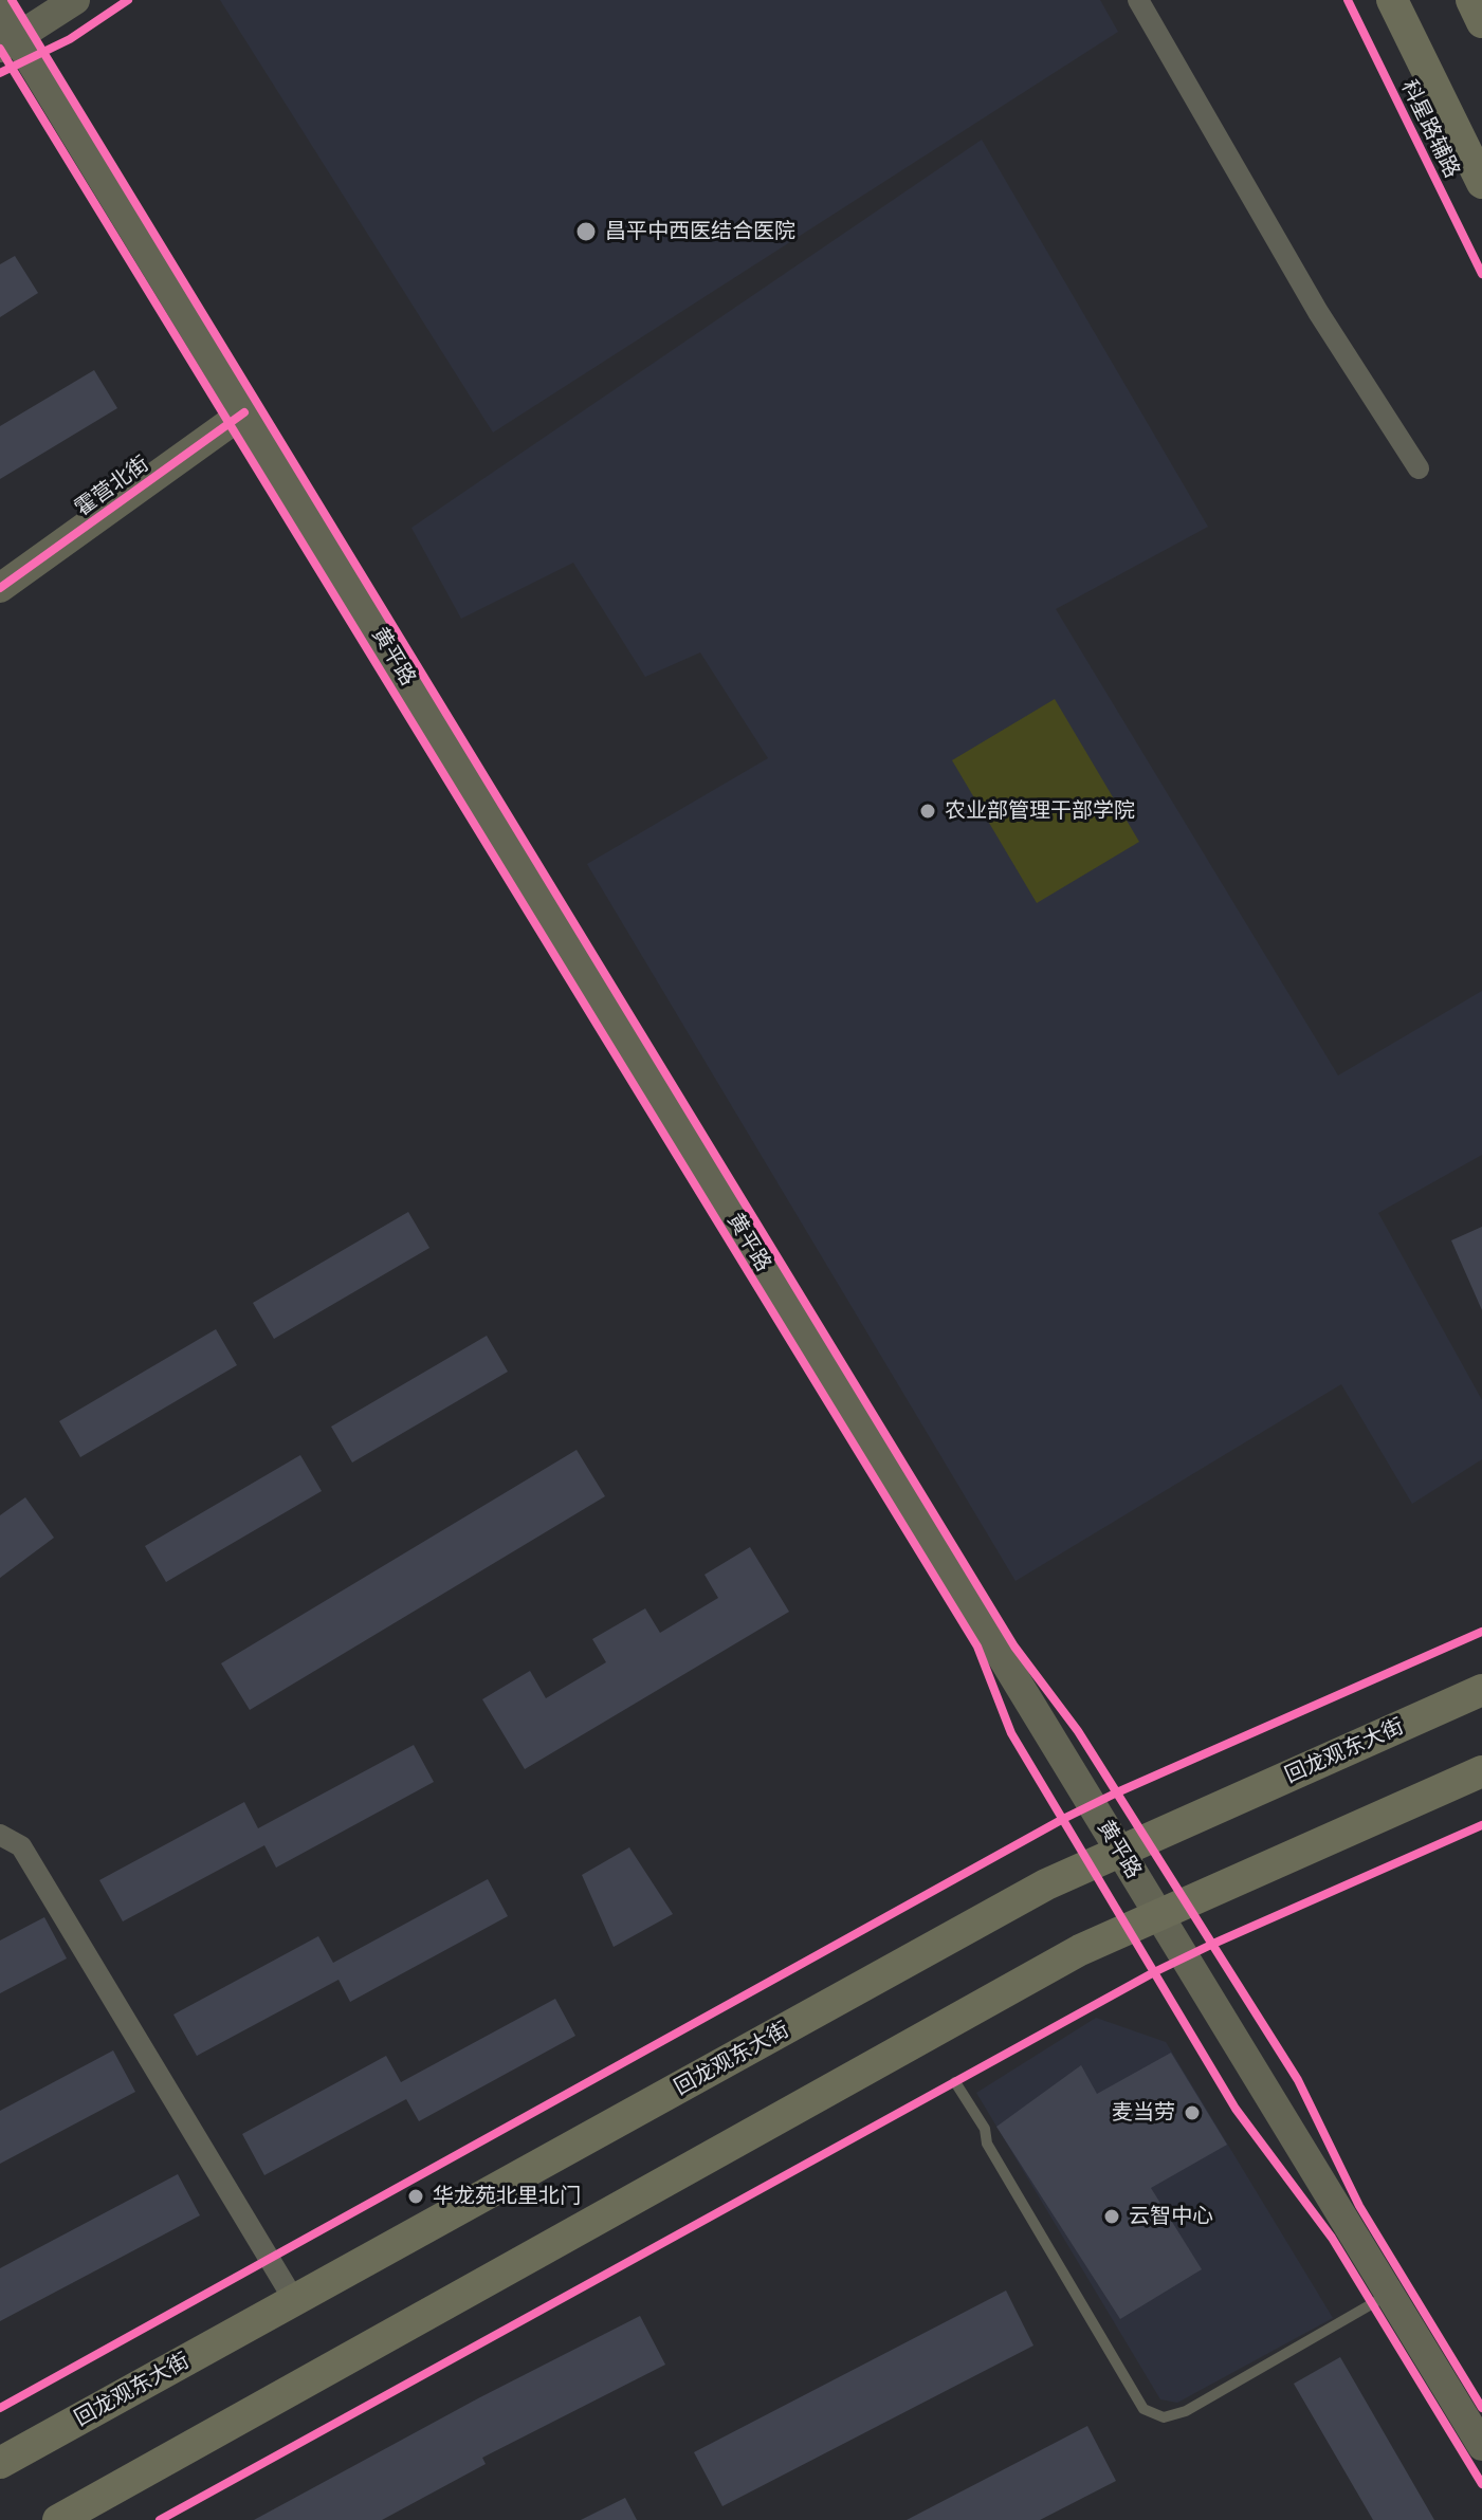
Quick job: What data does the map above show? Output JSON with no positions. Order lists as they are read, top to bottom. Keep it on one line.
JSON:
{"streets":{"main road":["霍营北街","黄平路","回龙观东大街"],"cycle path":["科星路辅路"]},"crossings":[["霍营北街","黄平路"],["黄平路","回龙观东大街"]],"places":["昌平中西医结合医院","农业部管理干部学院","麦当劳","华龙苑北里北门","云智中心"]}
